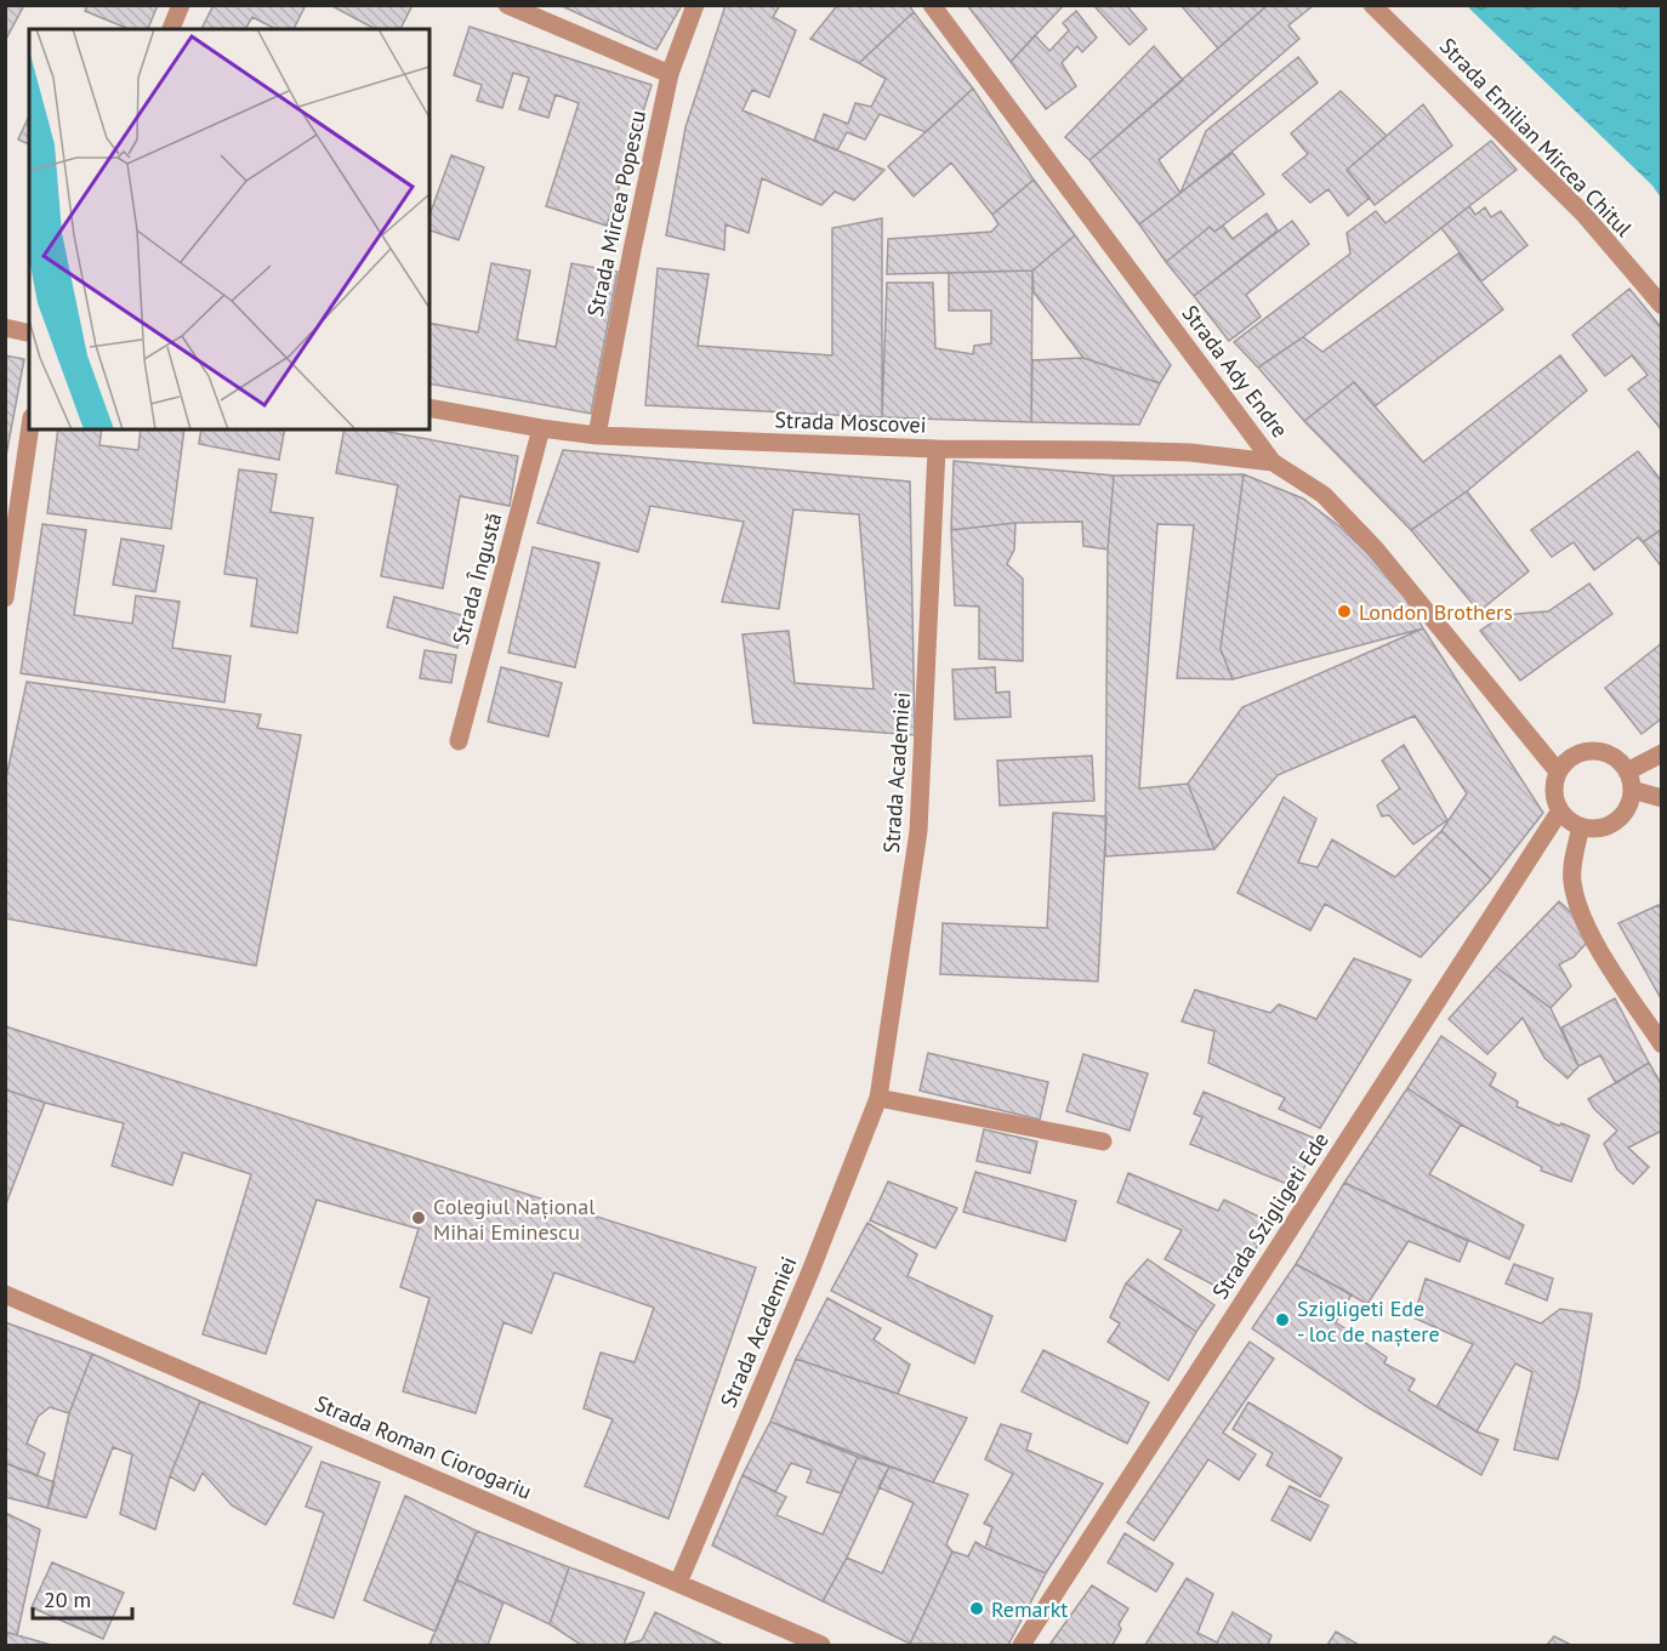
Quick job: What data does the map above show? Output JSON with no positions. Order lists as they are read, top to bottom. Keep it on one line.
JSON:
{"streets":{"street":["Strada Emilian Mircea Chitul","Strada Mircea Popescu","Strada Ady Endre","Strada Moscovei","Strada Îngustă","Strada Academiei","Strada Szigligeti Ede","Strada Roman Ciorogariu"]},"crossings":[["Strada Mircea Popescu","Strada Moscovei"],["Strada Ady Endre","Strada Moscovei"],["Strada Ady Endre","Strada Szigligeti Ede"],["Strada Moscovei","Strada Îngustă"],["Strada Moscovei","Strada Academiei"],["Strada Academiei","Strada Roman Ciorogariu"]],"places":["London Brothers","Colegiul Național Mihai Eminescu","Szigligeti Ede - loc de naștere","Remarkt"],"scale_bar":"20 m"}
